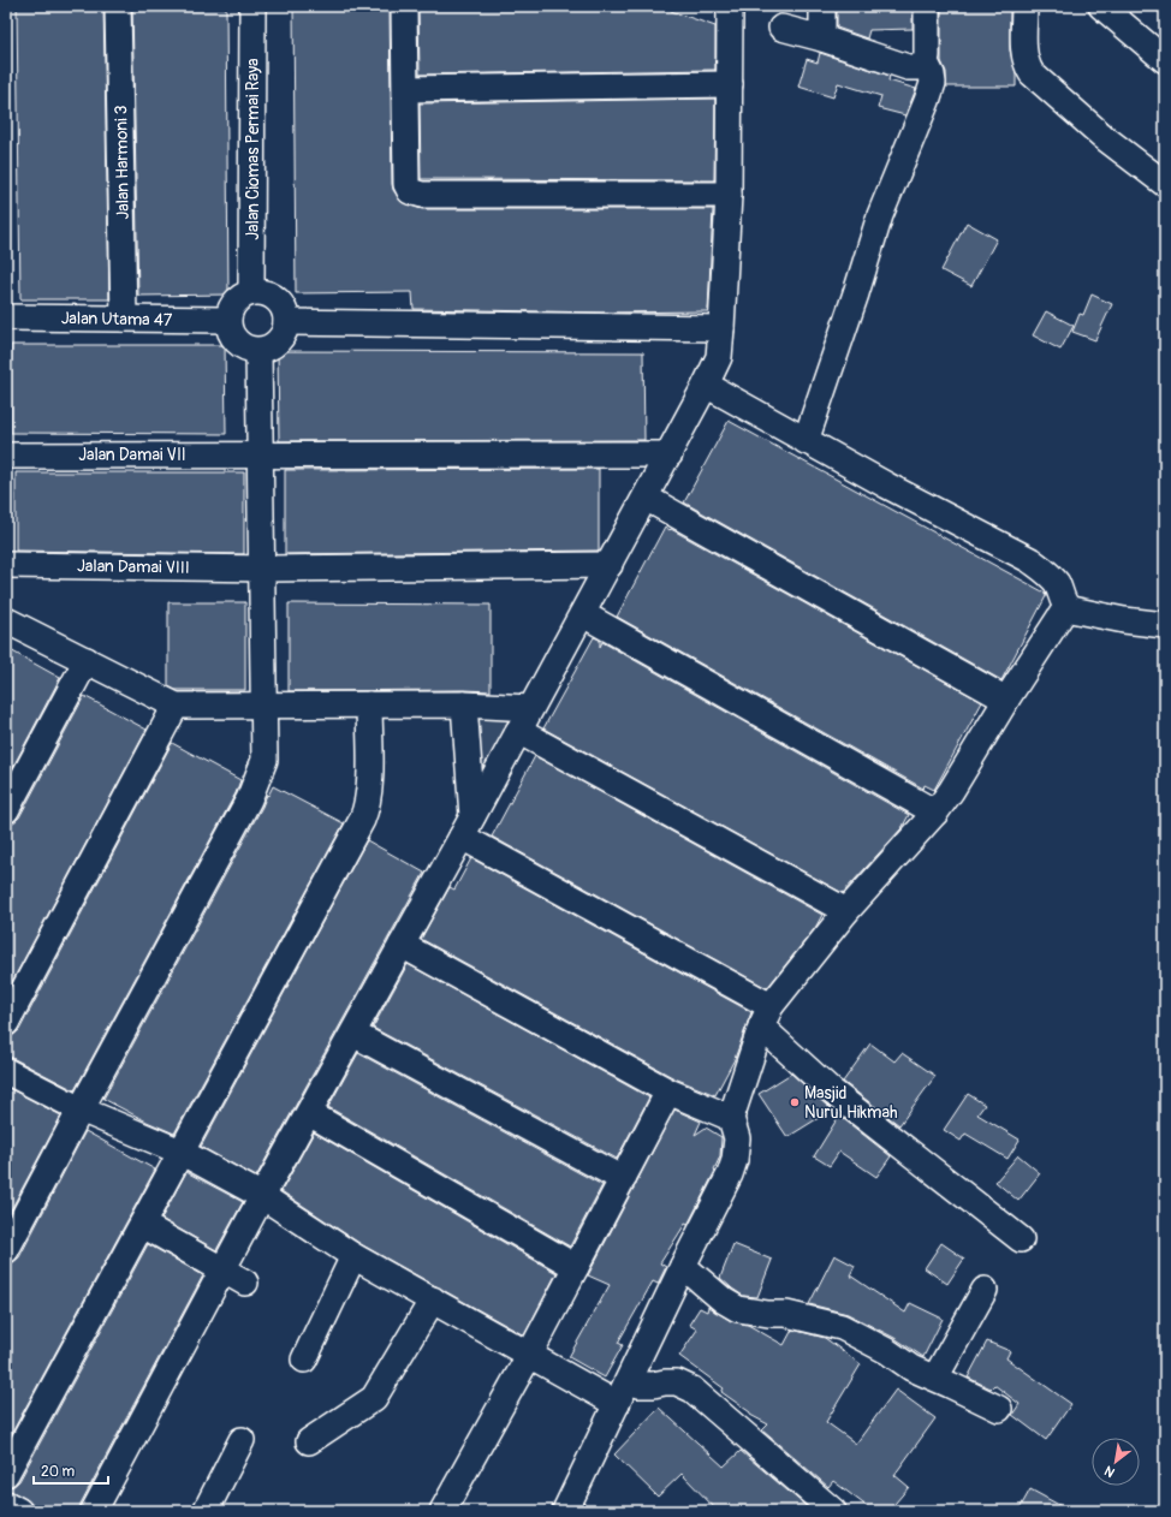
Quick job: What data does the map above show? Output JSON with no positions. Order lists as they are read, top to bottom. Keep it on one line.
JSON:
{"streets":{"street":["Jalan Ciomas Permai Raya","Jalan Harmoni 3","Jalan Utama 47","Jalan Damai VII","Jalan Damai VIII"]},"crossings":[["Jalan Ciomas Permai Raya","Jalan Utama 47"],["Jalan Harmoni 3","Jalan Utama 47"]],"places":["Masjid Nurul Hikmah"],"scale_bar":"20 m","north":"bottom left"}
